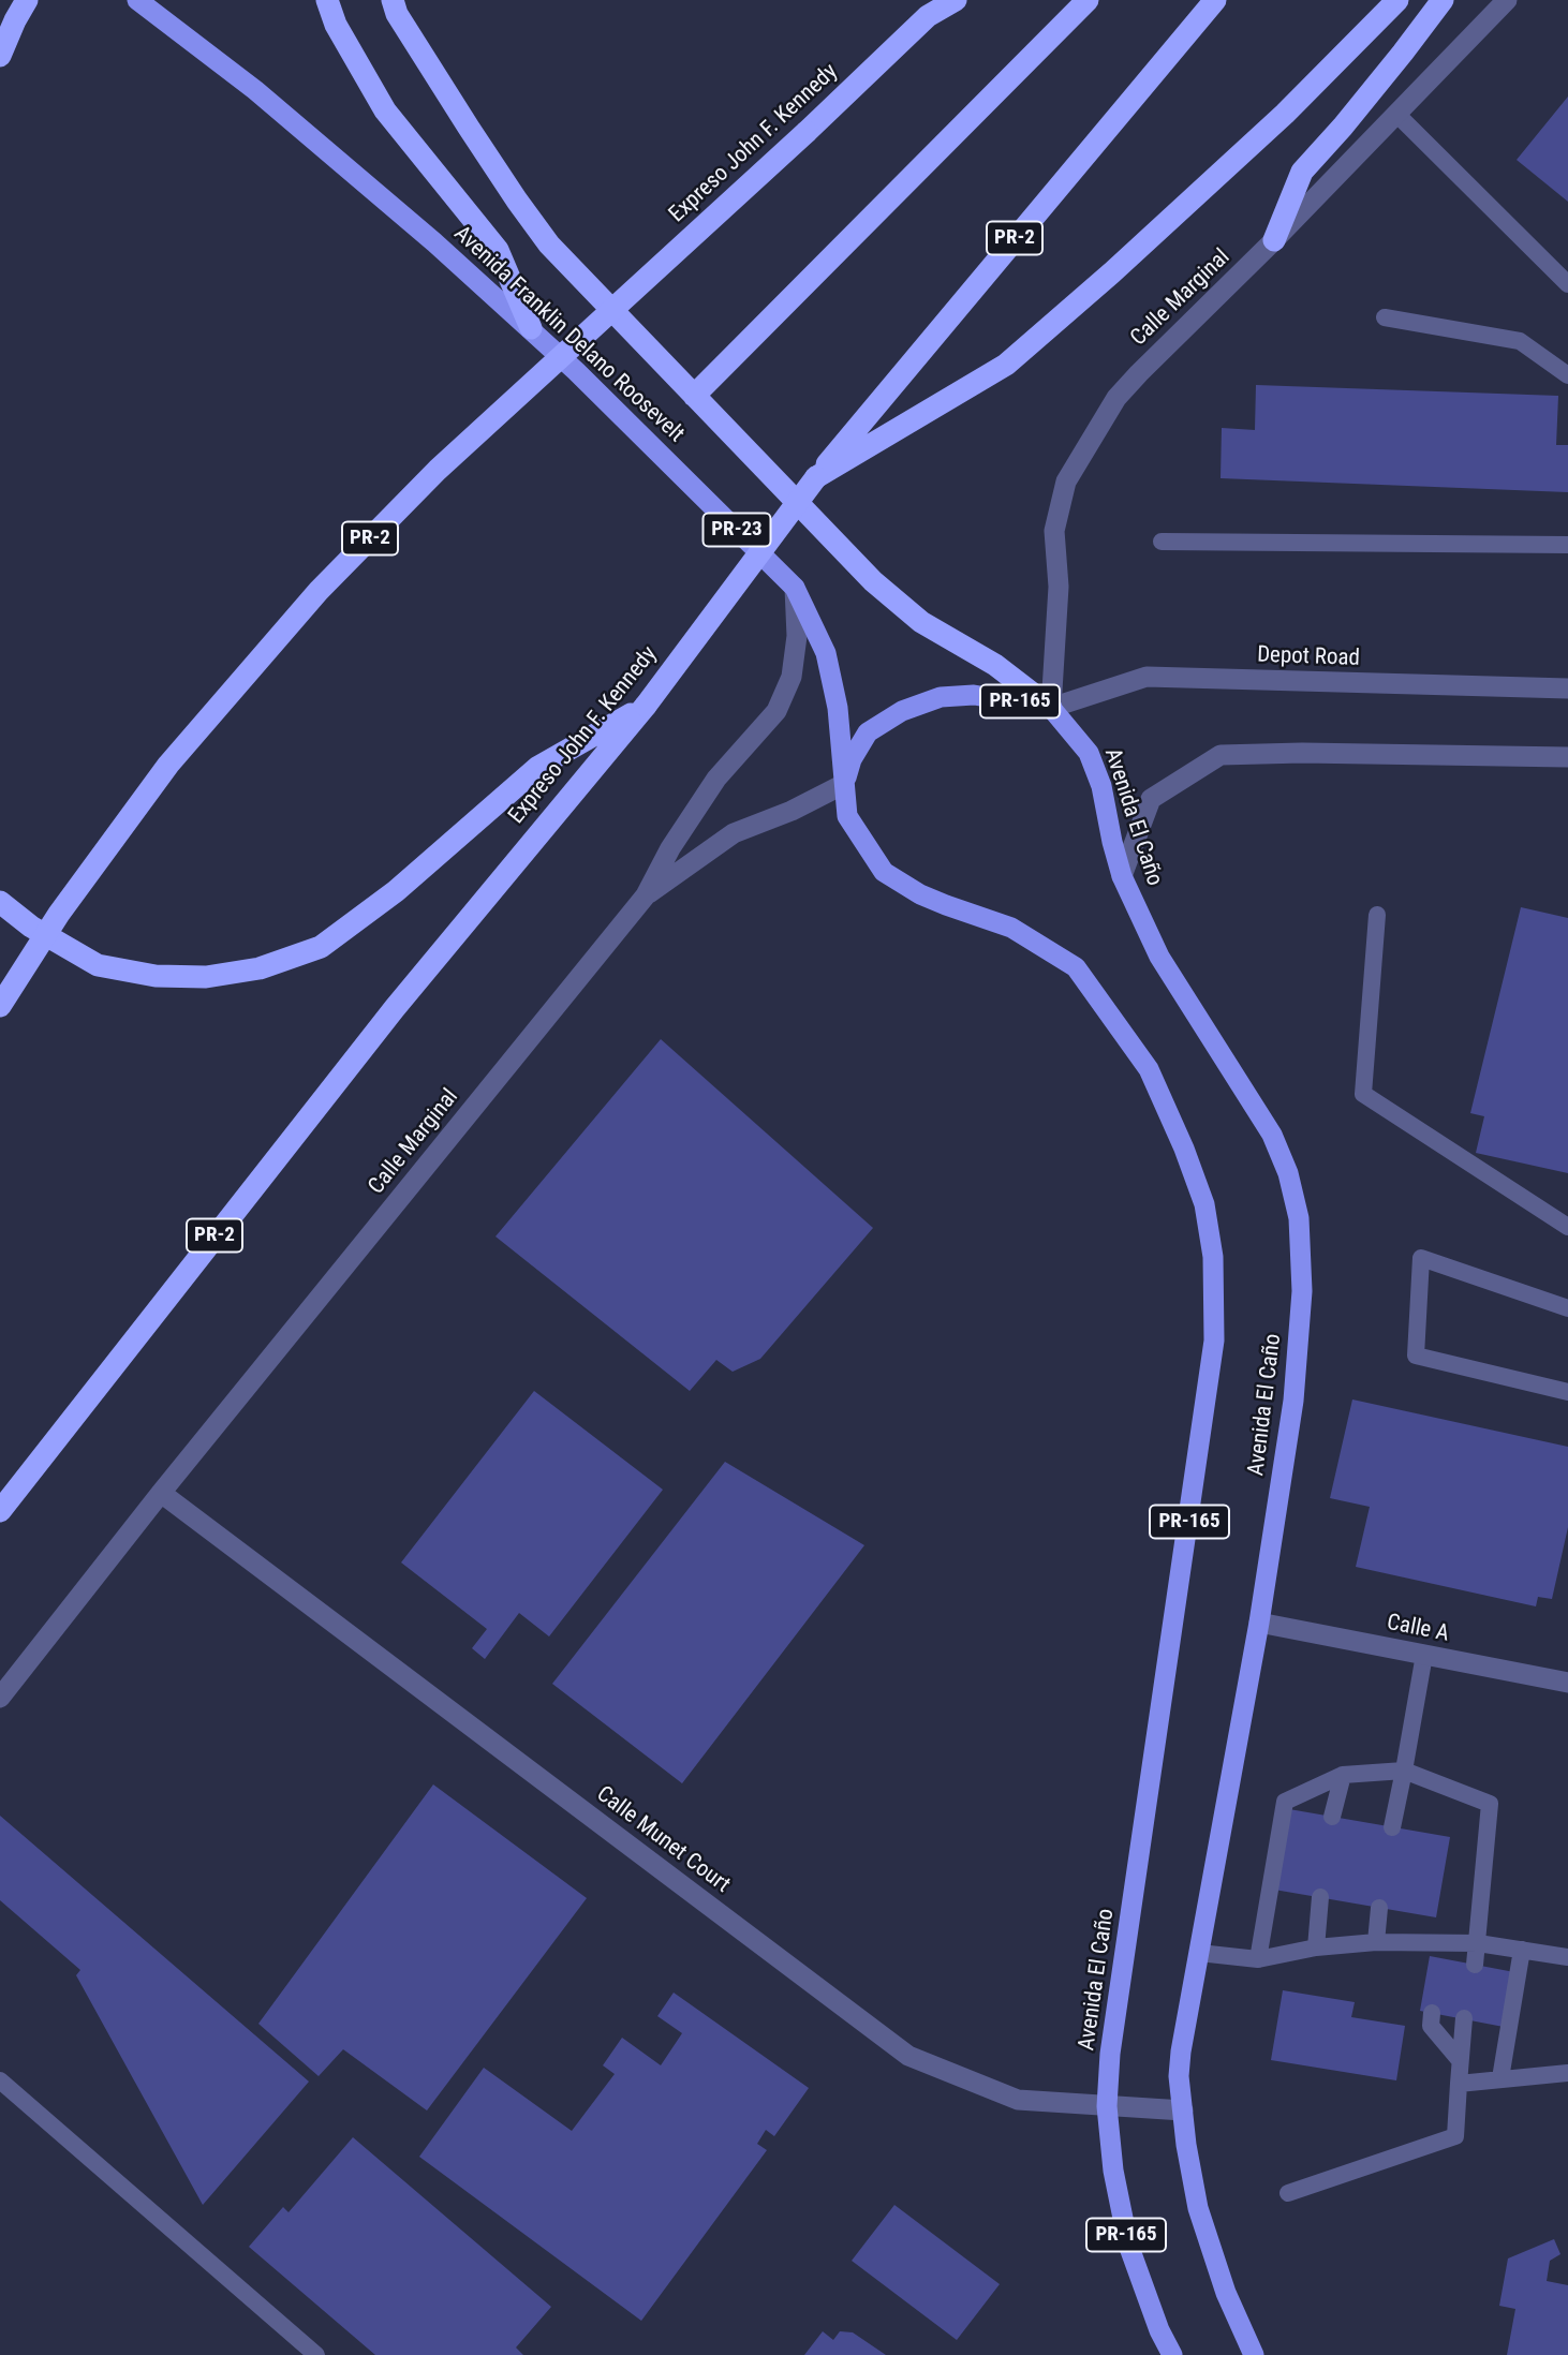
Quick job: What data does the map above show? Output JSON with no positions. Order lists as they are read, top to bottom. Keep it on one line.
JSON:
{"streets":{"highway":["Expreso John F. Kennedy","PR-2"],"main road":["Avenida Franklin Delano Roosevelt","PR-23","PR-165","Avenida El Caño"],"street":["Calle Marginal","Depot Road","Calle A","Calle Munet Court"]},"crossings":[["Calle Marginal","Avenida Franklin Delano Roosevelt"],["Calle Marginal","Depot Road"],["Calle Marginal","PR-165"],["Calle Marginal","Avenida El Caño"],["Calle Marginal","Calle Munet Court"],["Avenida Franklin Delano Roosevelt","PR-165"],["Avenida Franklin Delano Roosevelt","Avenida El Caño"],["Depot Road","PR-165"],["Depot Road","Avenida El Caño"],["PR-165","Avenida El Caño"],["Avenida El Caño","Calle A"],["Avenida El Caño","Calle Munet Court"]]}
